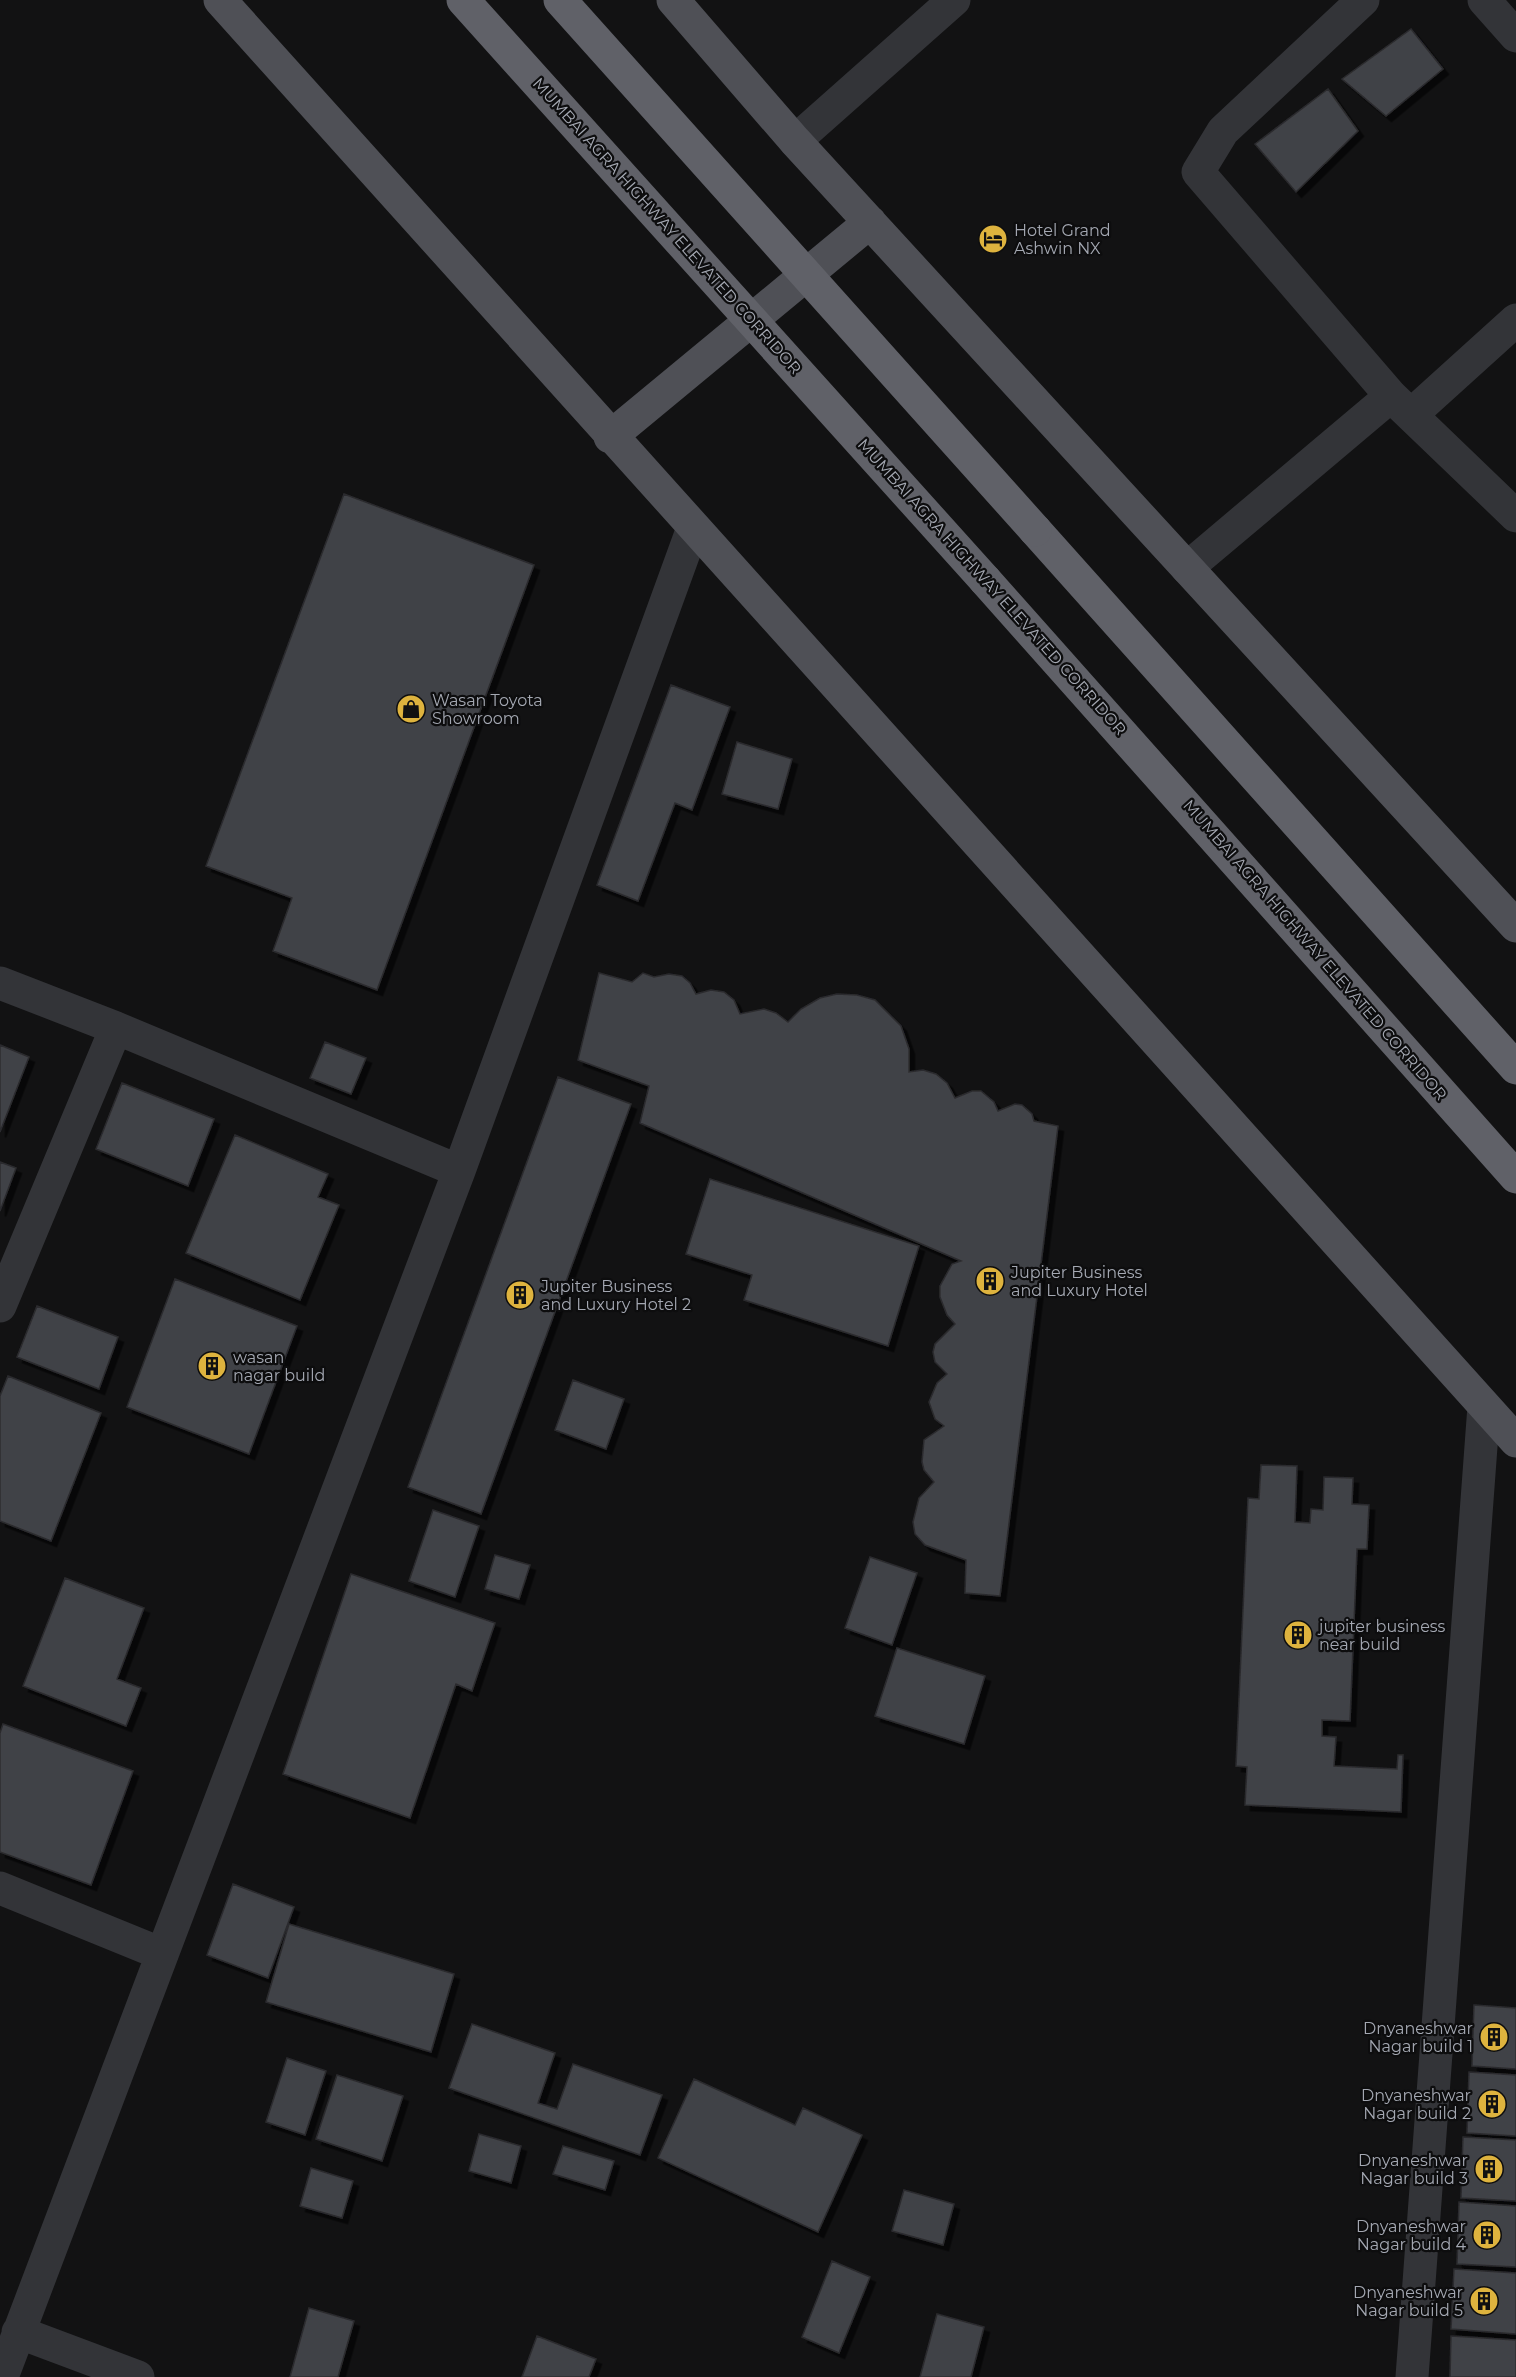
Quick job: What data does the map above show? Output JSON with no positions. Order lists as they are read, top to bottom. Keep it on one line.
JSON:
{"streets":{"highway":["MUMBAI AGRA HIGHWAY ELEVATED CORRIDOR"]},"places":{"hotel":["Hotel Grand Ashwin NX"],"shop":["Wasan Toyota Showroom"],"building":["Jupiter Business and Luxury Hotel","Jupiter Business and Luxury Hotel 2","wasan nagar build","jupiter business near build","Dnyaneshwar Nagar build 1","Dnyaneshwar Nagar build 2","Dnyaneshwar Nagar build 3","Dnyaneshwar Nagar build 4","Dnyaneshwar Nagar build 5"]}}
